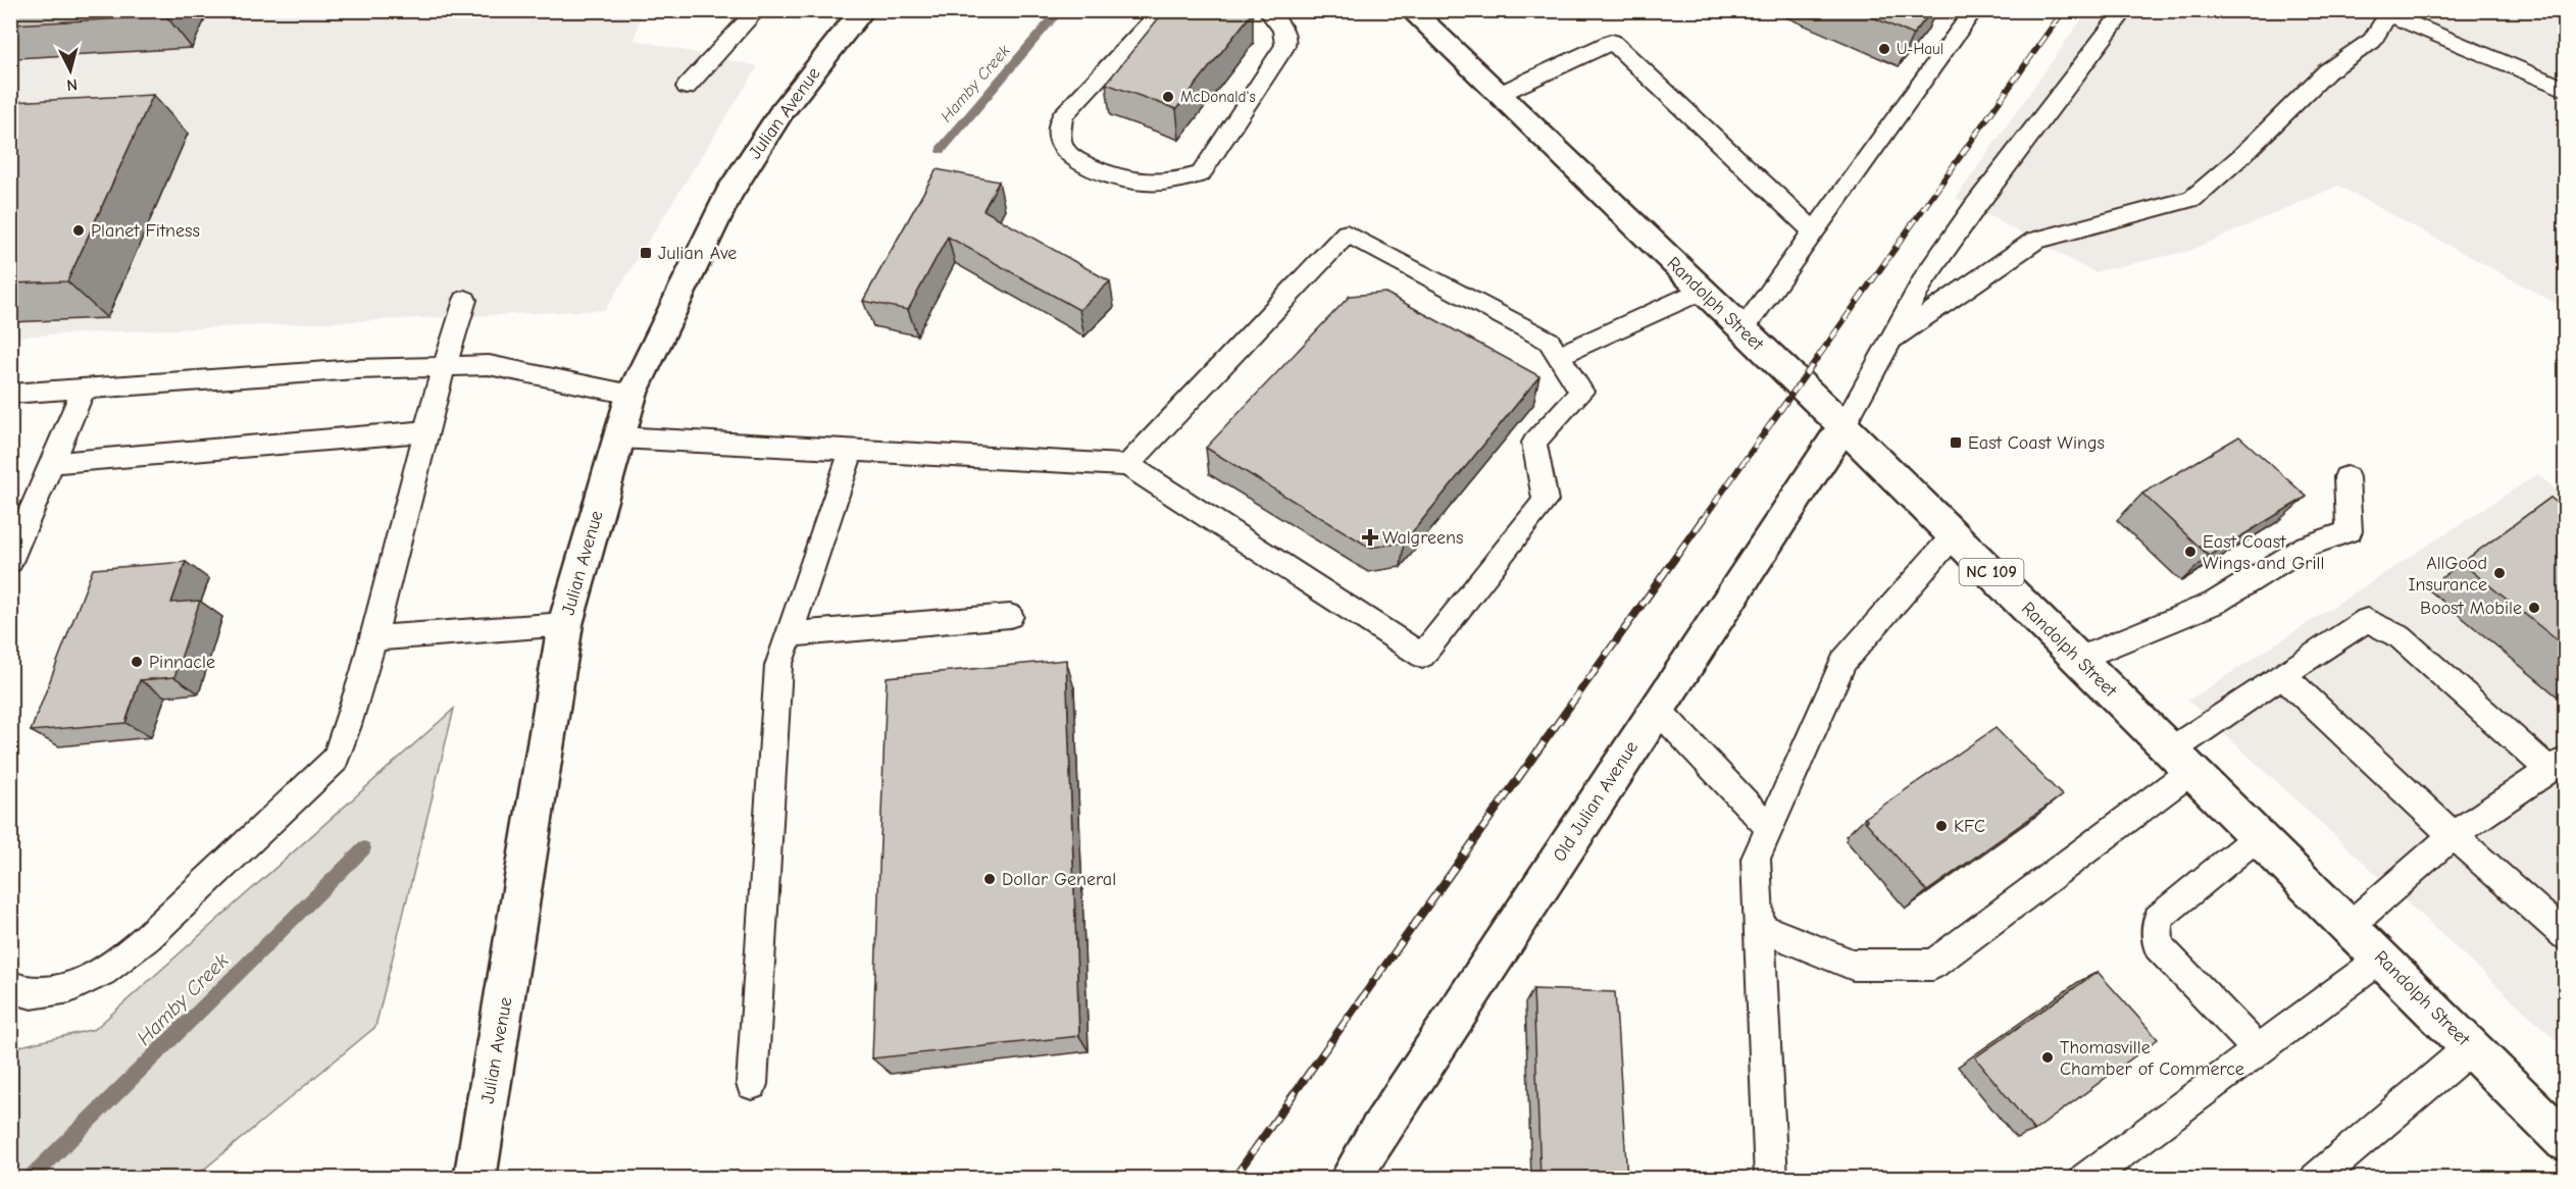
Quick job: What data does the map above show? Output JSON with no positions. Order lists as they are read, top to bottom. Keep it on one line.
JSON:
{"streets":{"street":["Julian Avenue","Randolph Street","NC 109","Old Julian Avenue"]},"crossings":[["Randolph Street","Old Julian Avenue"]],"water":["Hamby Creek"],"places":{"other":["U-Haul","McDonald's","Planet Fitness","East Coast Wings and Grill","AllGood Insurance","Boost Mobile","Pinnacle","KFC","Dollar General","Thomasville Chamber of Commerce"],"transit":["Julian Ave","East Coast Wings"],"health":["Walgreens"]},"north":"bottom"}
